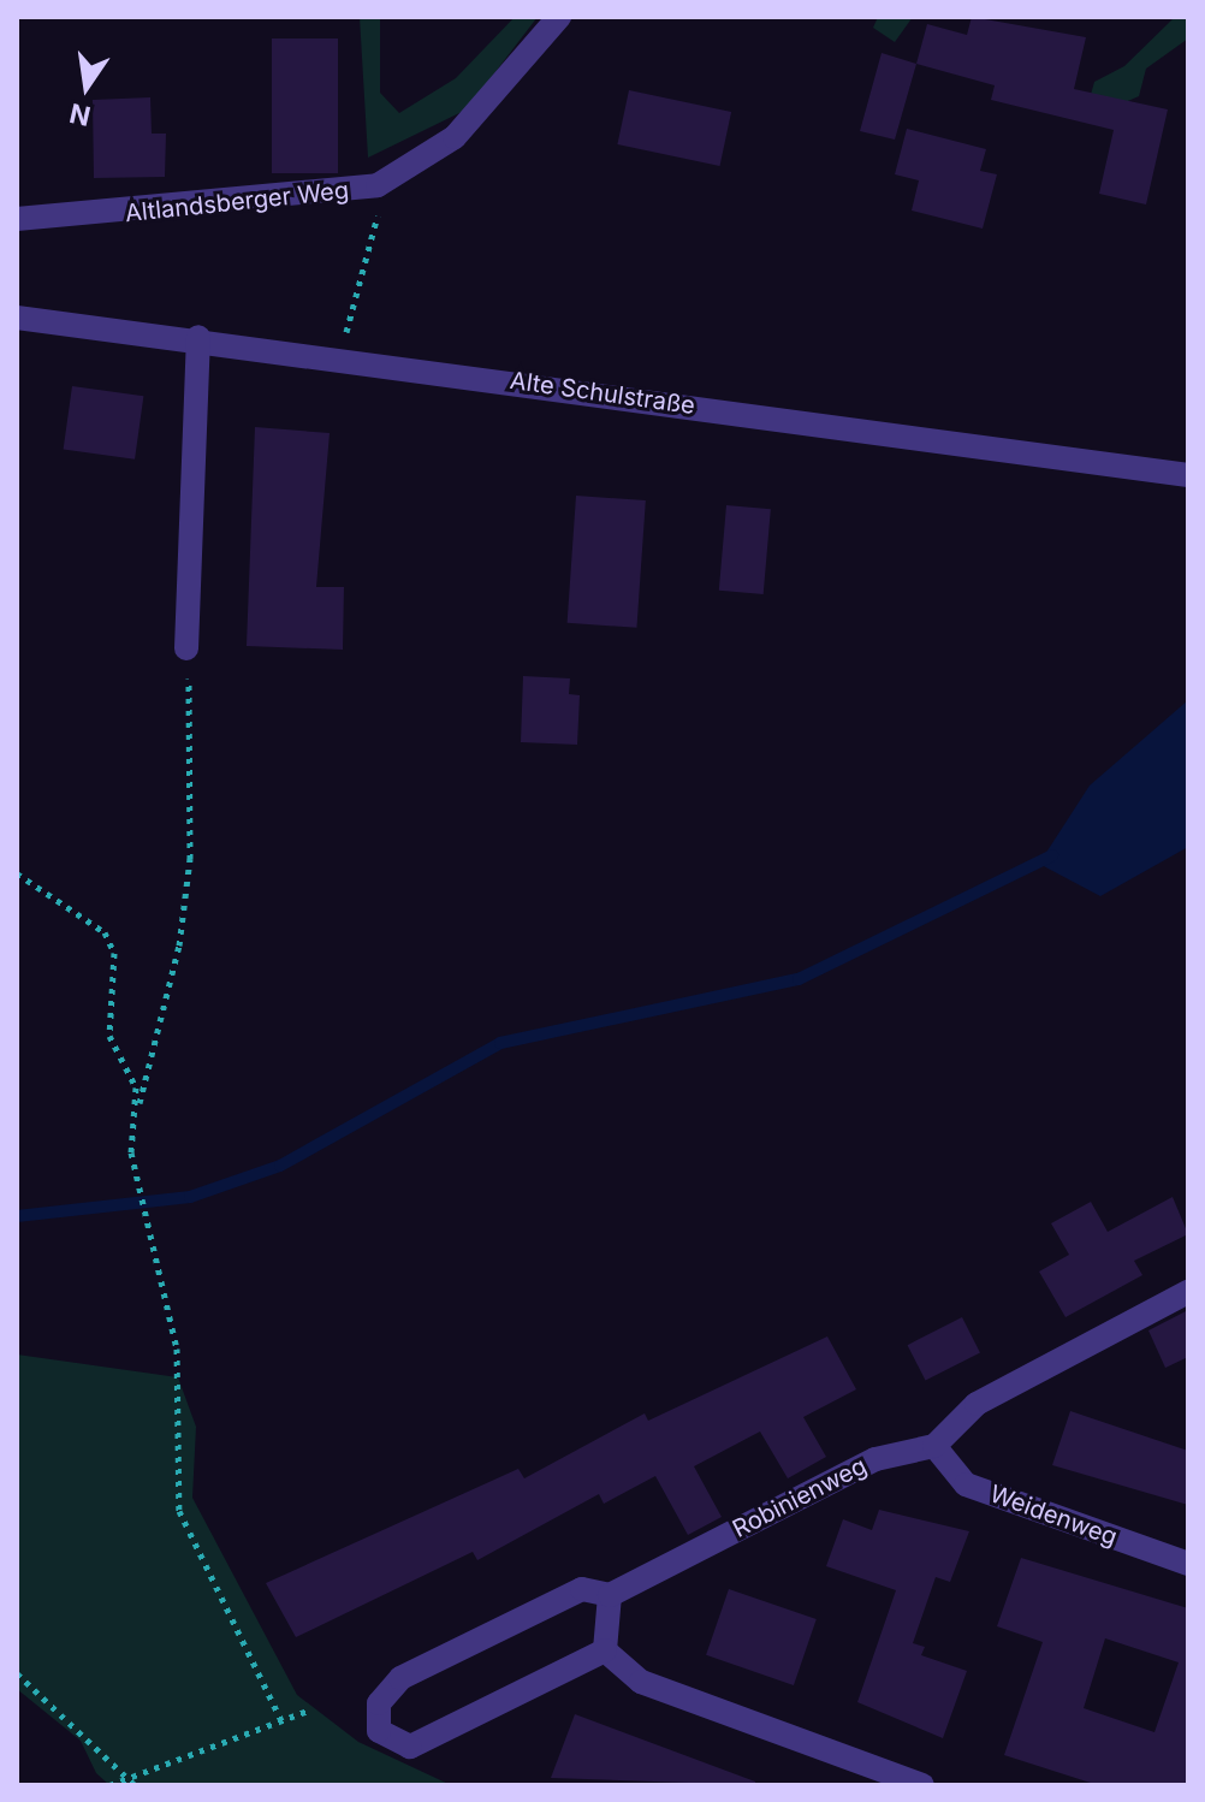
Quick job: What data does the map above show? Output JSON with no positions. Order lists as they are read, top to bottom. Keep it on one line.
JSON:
{"streets":{"street":["Altlandsberger Weg","Alte Schulstraße","Robinienweg","Weidenweg"]},"crossings":[["Robinienweg","Weidenweg"]],"north":"bottom"}
